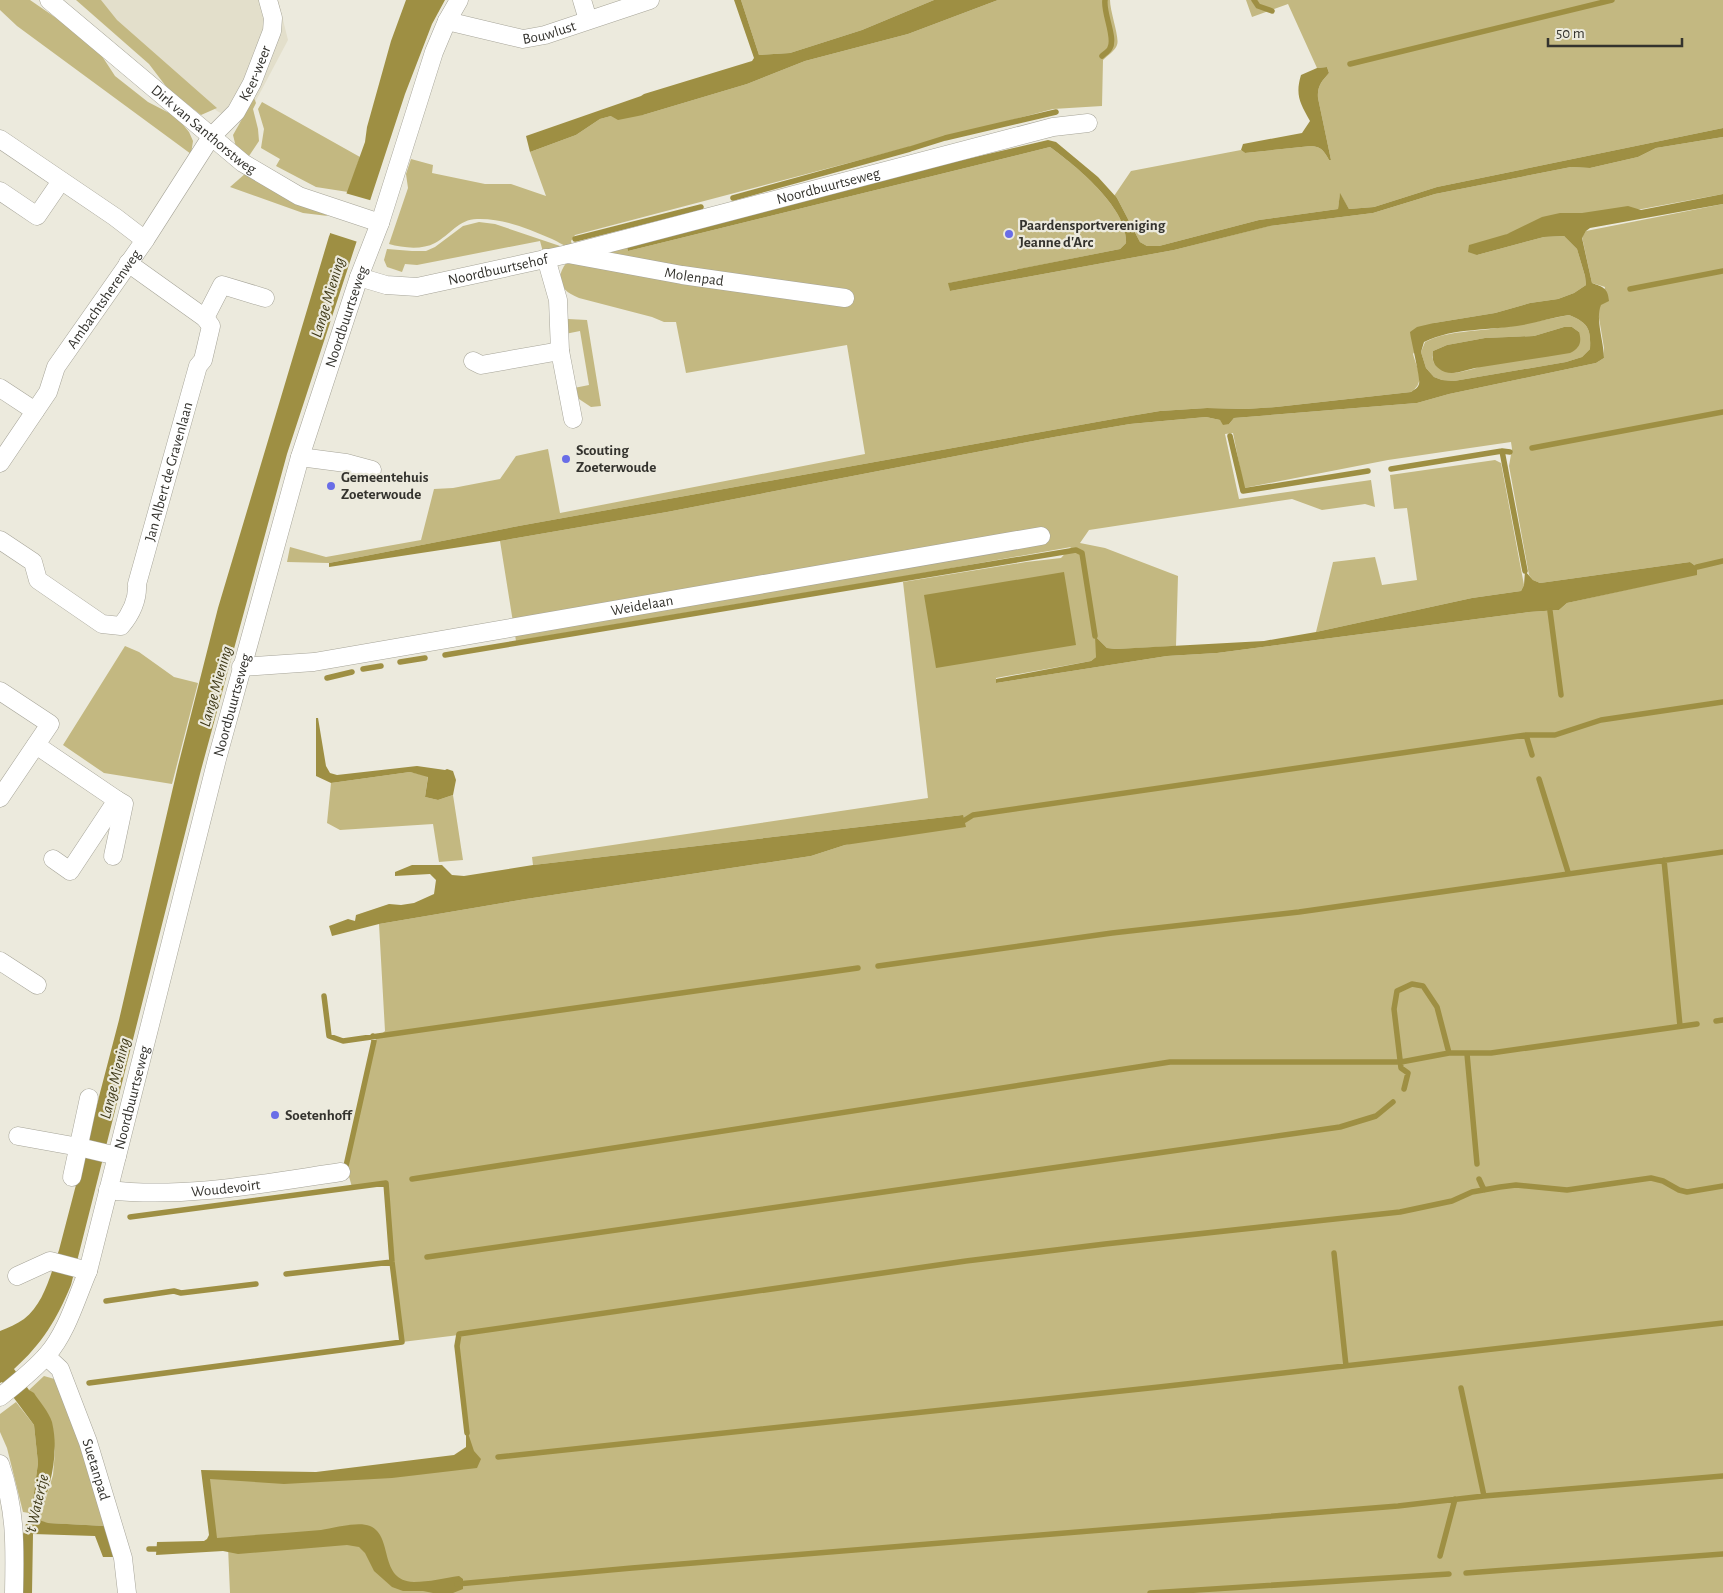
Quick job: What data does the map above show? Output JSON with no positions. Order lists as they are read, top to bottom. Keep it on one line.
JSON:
{"streets":{"street":["Bouwlust","Keer-weer","Dirk van Santhorstweg","Noordbuurtseweg","Noordbuurtsehof","Molenpad","Ambachtsherenweg","Jan Albert de Gravenlaan","Weidelaan","Woudevoirt","Suetanpad"]},"crossings":[["Bouwlust","Noordbuurtseweg"],["Keer-weer","Dirk van Santhorstweg"],["Keer-weer","Ambachtsherenweg"],["Dirk van Santhorstweg","Noordbuurtseweg"],["Dirk van Santhorstweg","Ambachtsherenweg"],["Noordbuurtseweg","Noordbuurtsehof"],["Noordbuurtseweg","Molenpad"],["Noordbuurtseweg","Weidelaan"],["Noordbuurtseweg","Woudevoirt"],["Noordbuurtseweg","Suetanpad"],["Noordbuurtsehof","Molenpad"]],"water":["Lange Miening","'t Watertje"],"places":["Paardensportvereniging Jeanne d'Arc","Scouting Zoeterwoude","Gemeentehuis Zoeterwoude","Soetenhoff"],"scale_bar":"50 m"}
